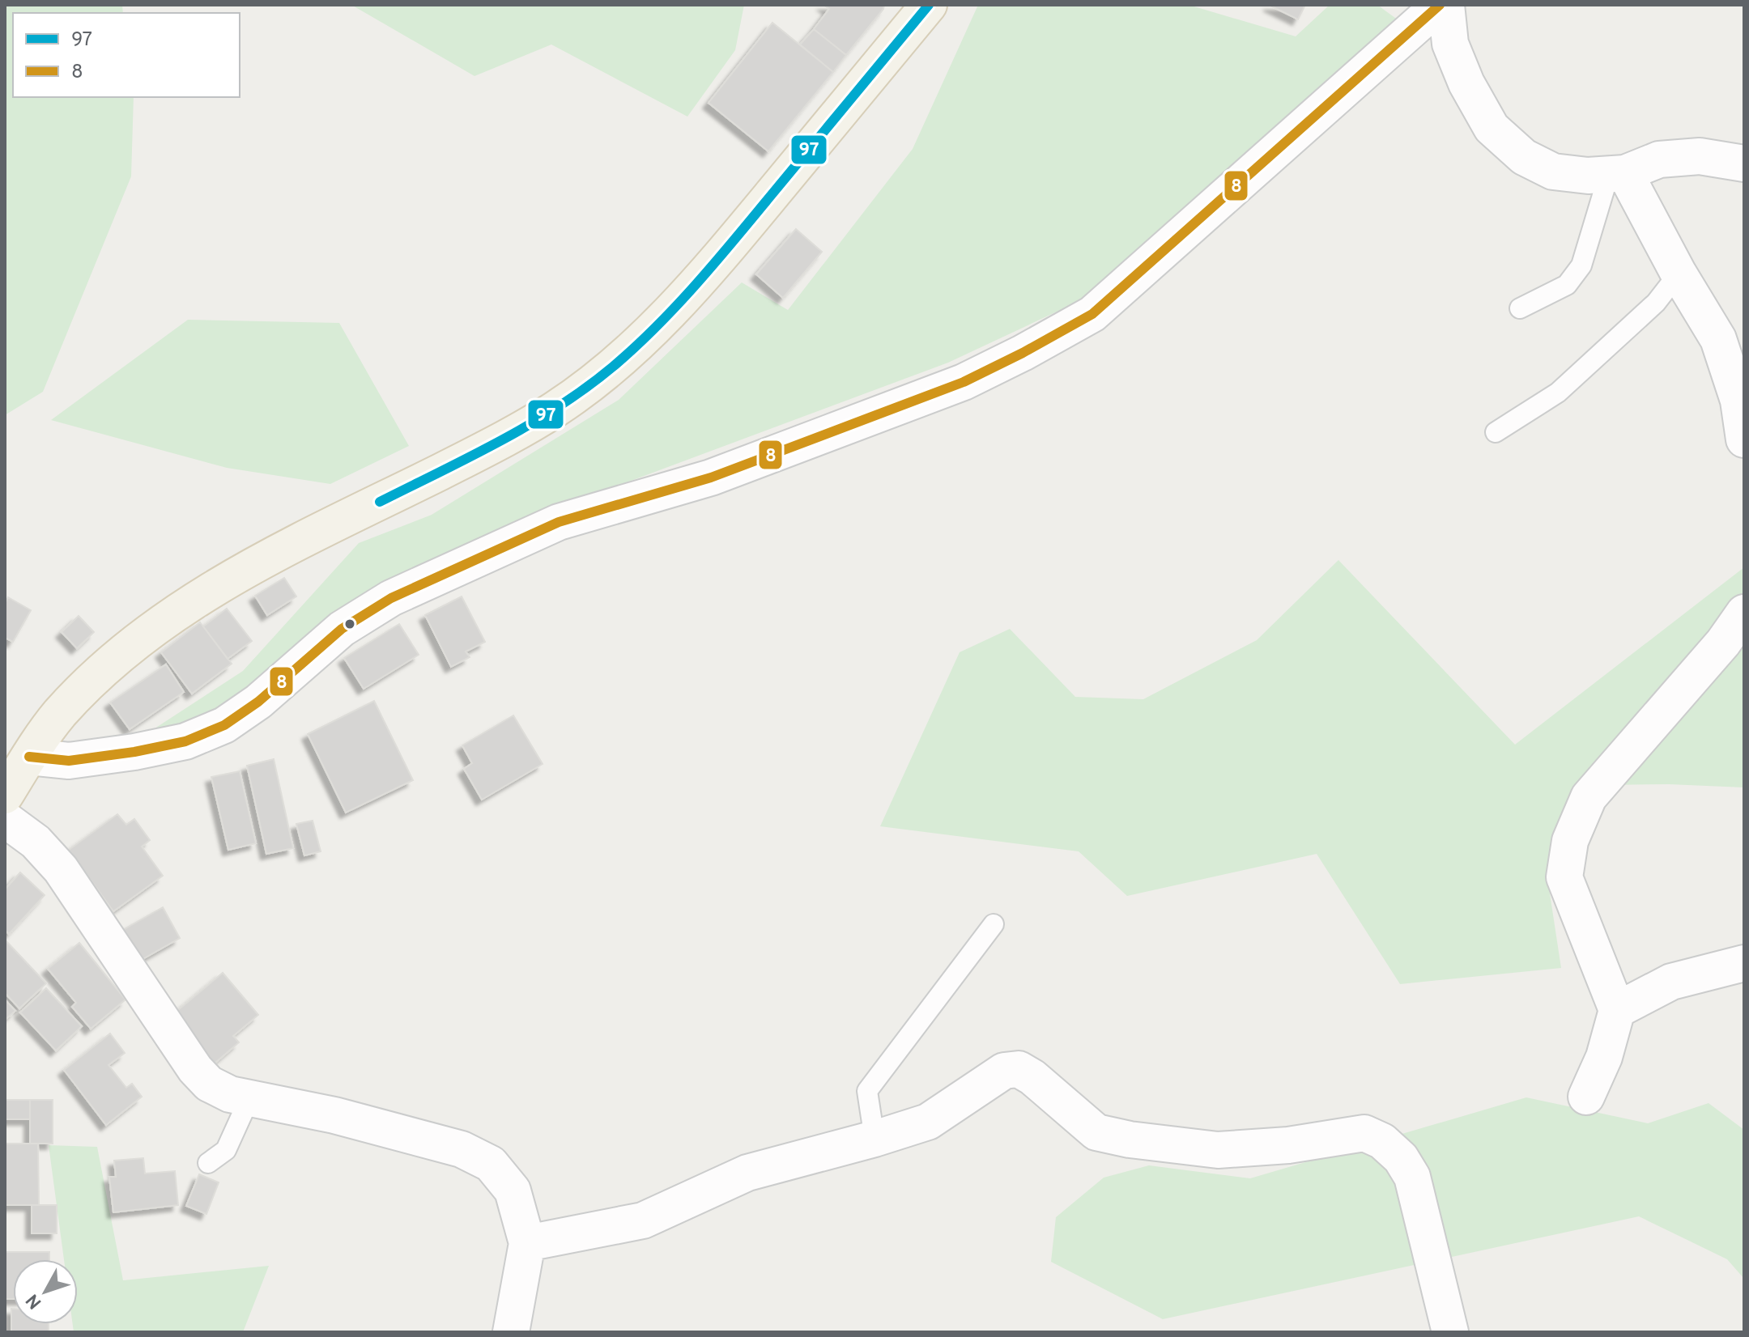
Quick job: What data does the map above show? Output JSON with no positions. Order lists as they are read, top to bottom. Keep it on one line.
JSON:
{"lines":["transit line 97","transit line 8"],"legend":["97","8"],"north":"bottom left"}
